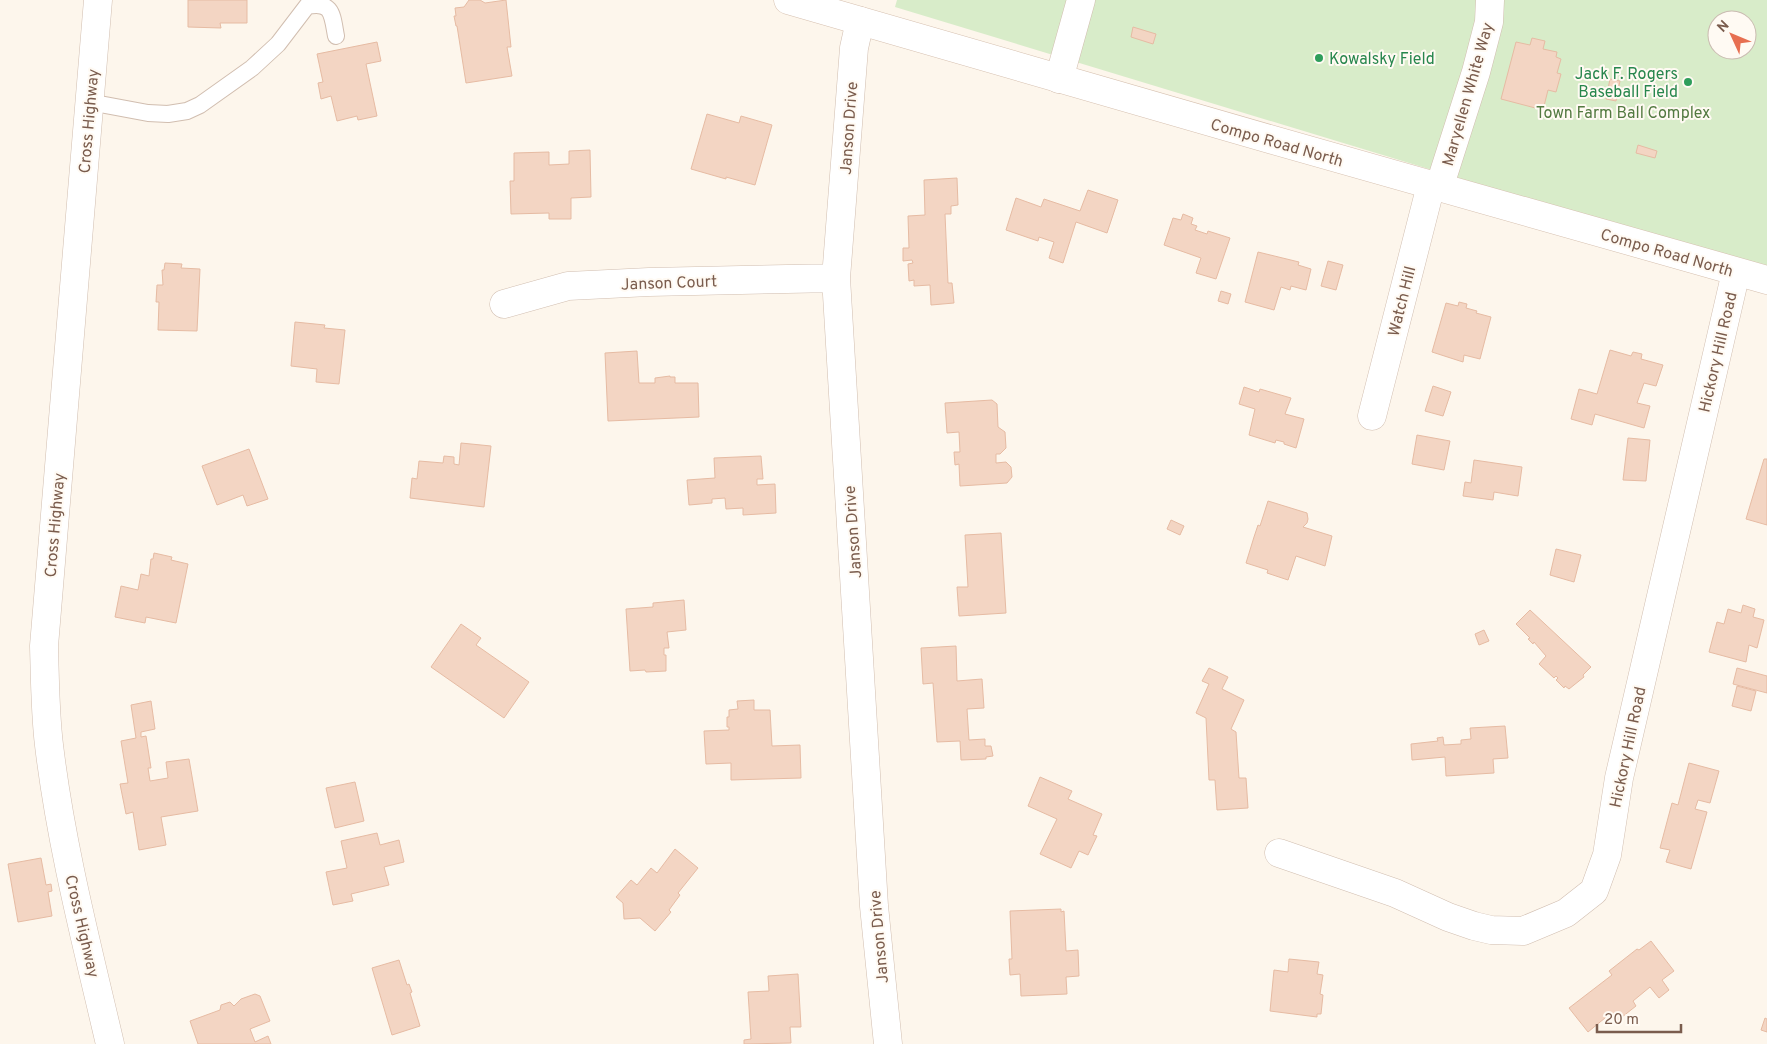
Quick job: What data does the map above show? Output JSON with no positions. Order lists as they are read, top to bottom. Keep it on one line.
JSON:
{"streets":{"street":["Maryellen White Way","Cross Highway","Janson Drive","Compo Road North","Janson Court","Watch Hill","Hickory Hill Road"]},"crossings":[["Maryellen White Way","Compo Road North"],["Maryellen White Way","Watch Hill"],["Janson Drive","Compo Road North"],["Janson Drive","Janson Court"],["Compo Road North","Watch Hill"],["Compo Road North","Hickory Hill Road"]],"parks":["Town Farm Ball Complex"],"places":["Kowalsky Field","Jack F. Rogers Baseball Field"],"scale_bar":"20 m","north":"top left"}
